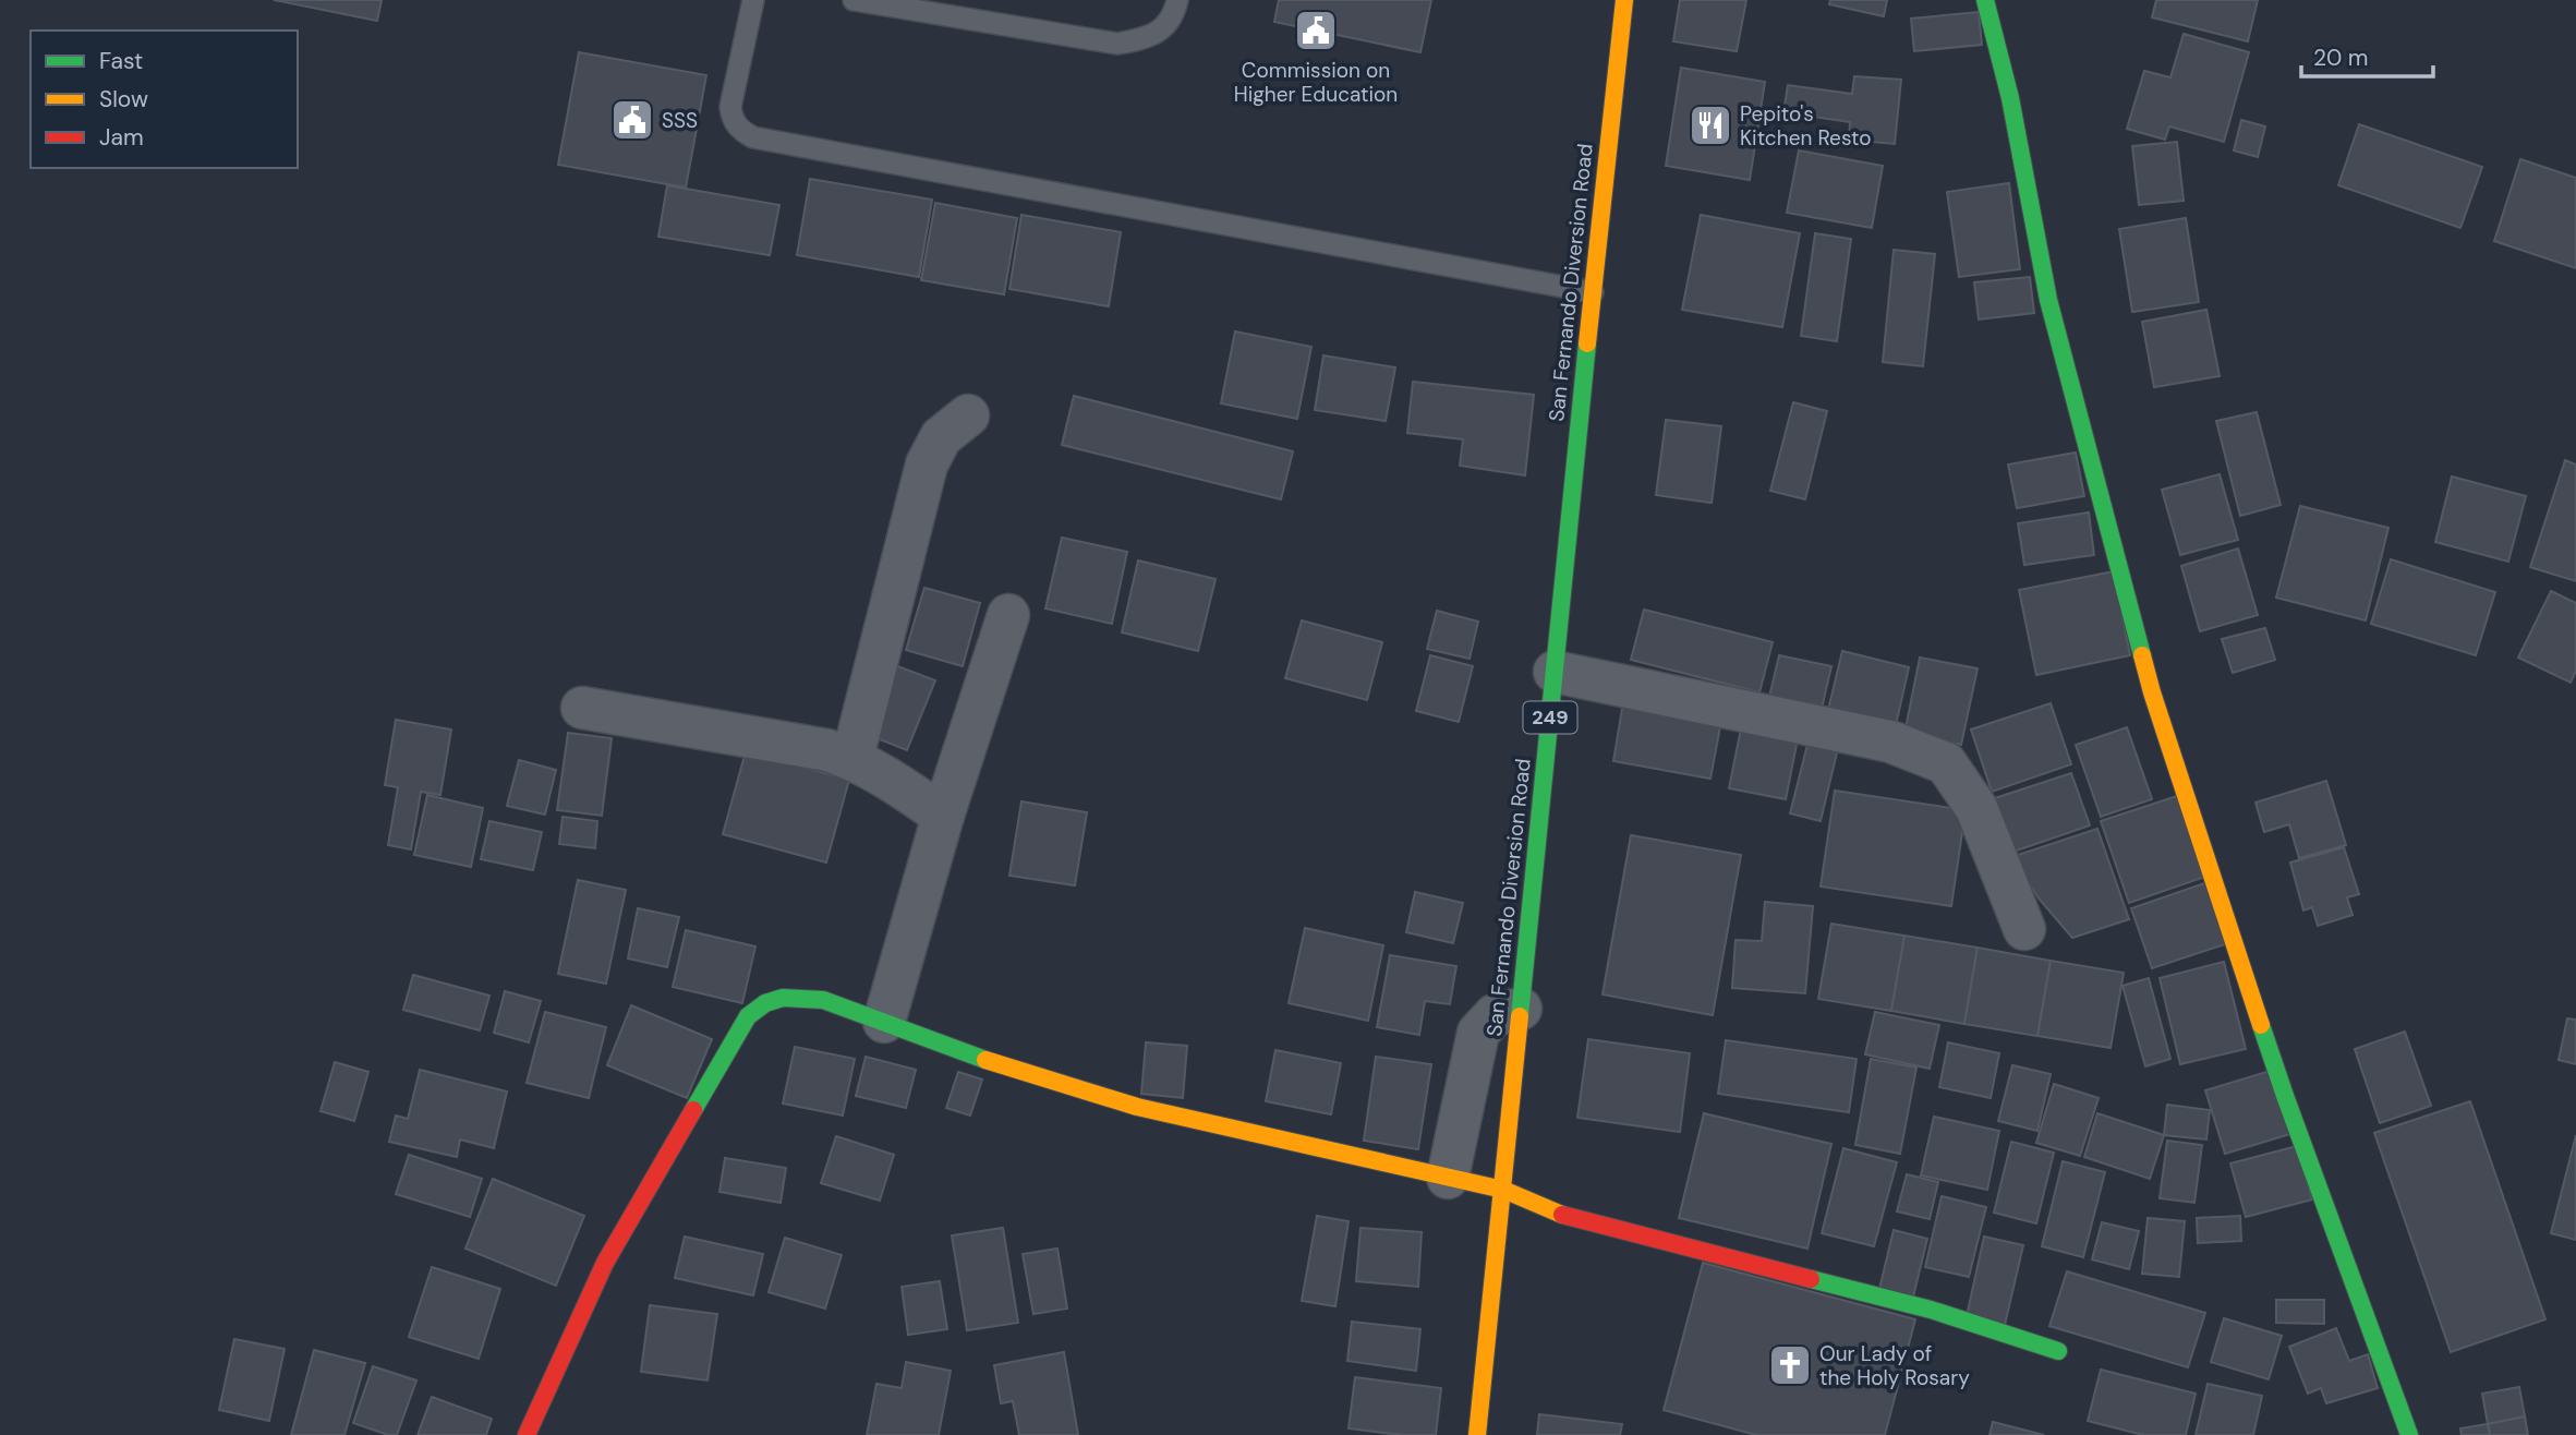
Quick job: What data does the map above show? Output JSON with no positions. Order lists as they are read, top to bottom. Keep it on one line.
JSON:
{"streets":{"main road":["San Fernando Diversion Road","249"]},"places":{"public building":["Commission on Higher Education","SSS"],"restaurant":["Pepito's Kitchen Resto"],"church":["Our Lady of the Holy Rosary"]},"legend":["Fast","Slow","Jam"],"scale_bar":"20 m"}
